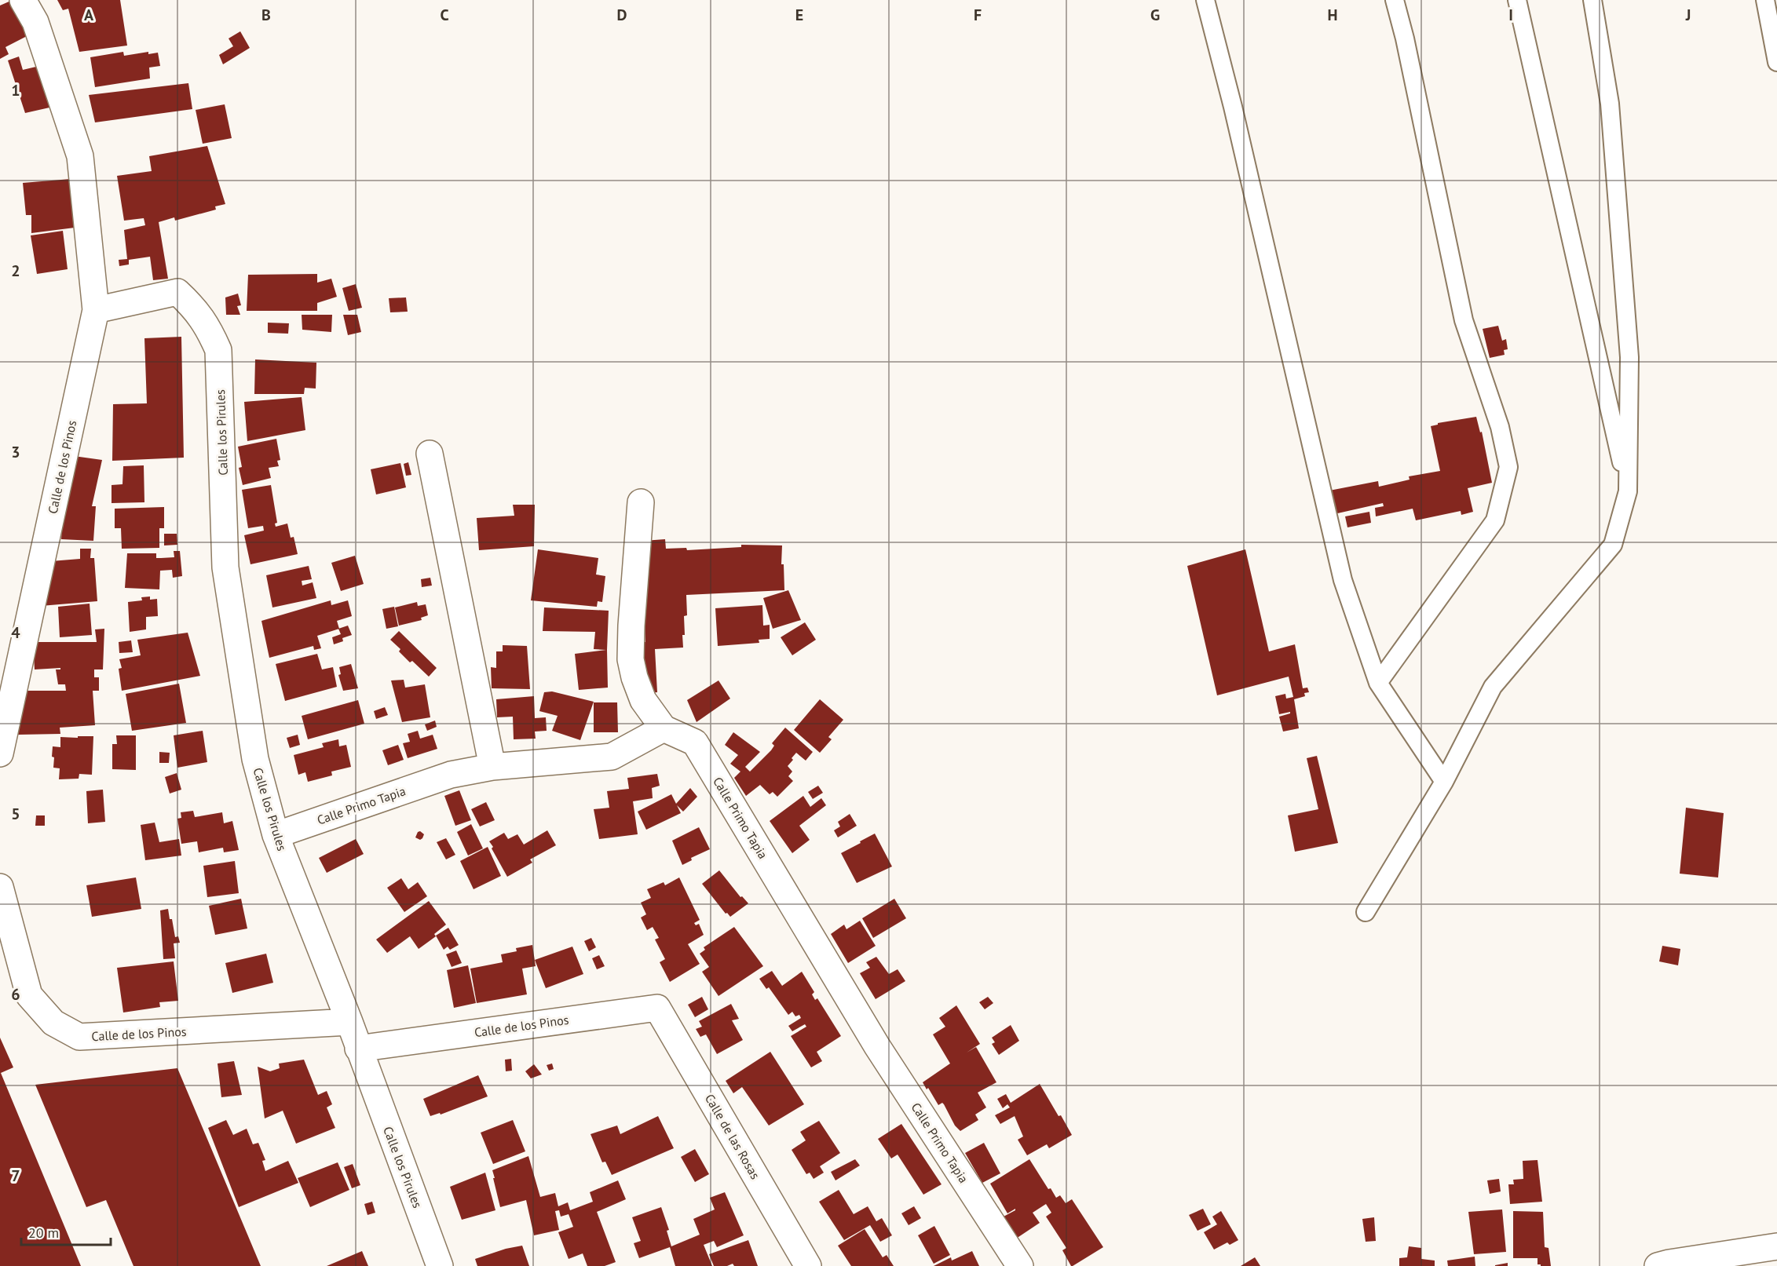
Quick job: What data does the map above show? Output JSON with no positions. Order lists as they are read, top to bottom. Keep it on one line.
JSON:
{"streets":{"street":["Calle los Pirules","Calle de los Pinos","Calle Primo Tapia","Calle de las Rosas"]},"crossings":[["Calle los Pirules","Calle de los Pinos"],["Calle los Pirules","Calle Primo Tapia"],["Calle de los Pinos","Calle de las Rosas"]],"scale_bar":"20 m","grid":{"columns":["A","B","C","D","E","F","G","H","I","J"],"rows":["1","2","3","4","5","6","7"]}}
